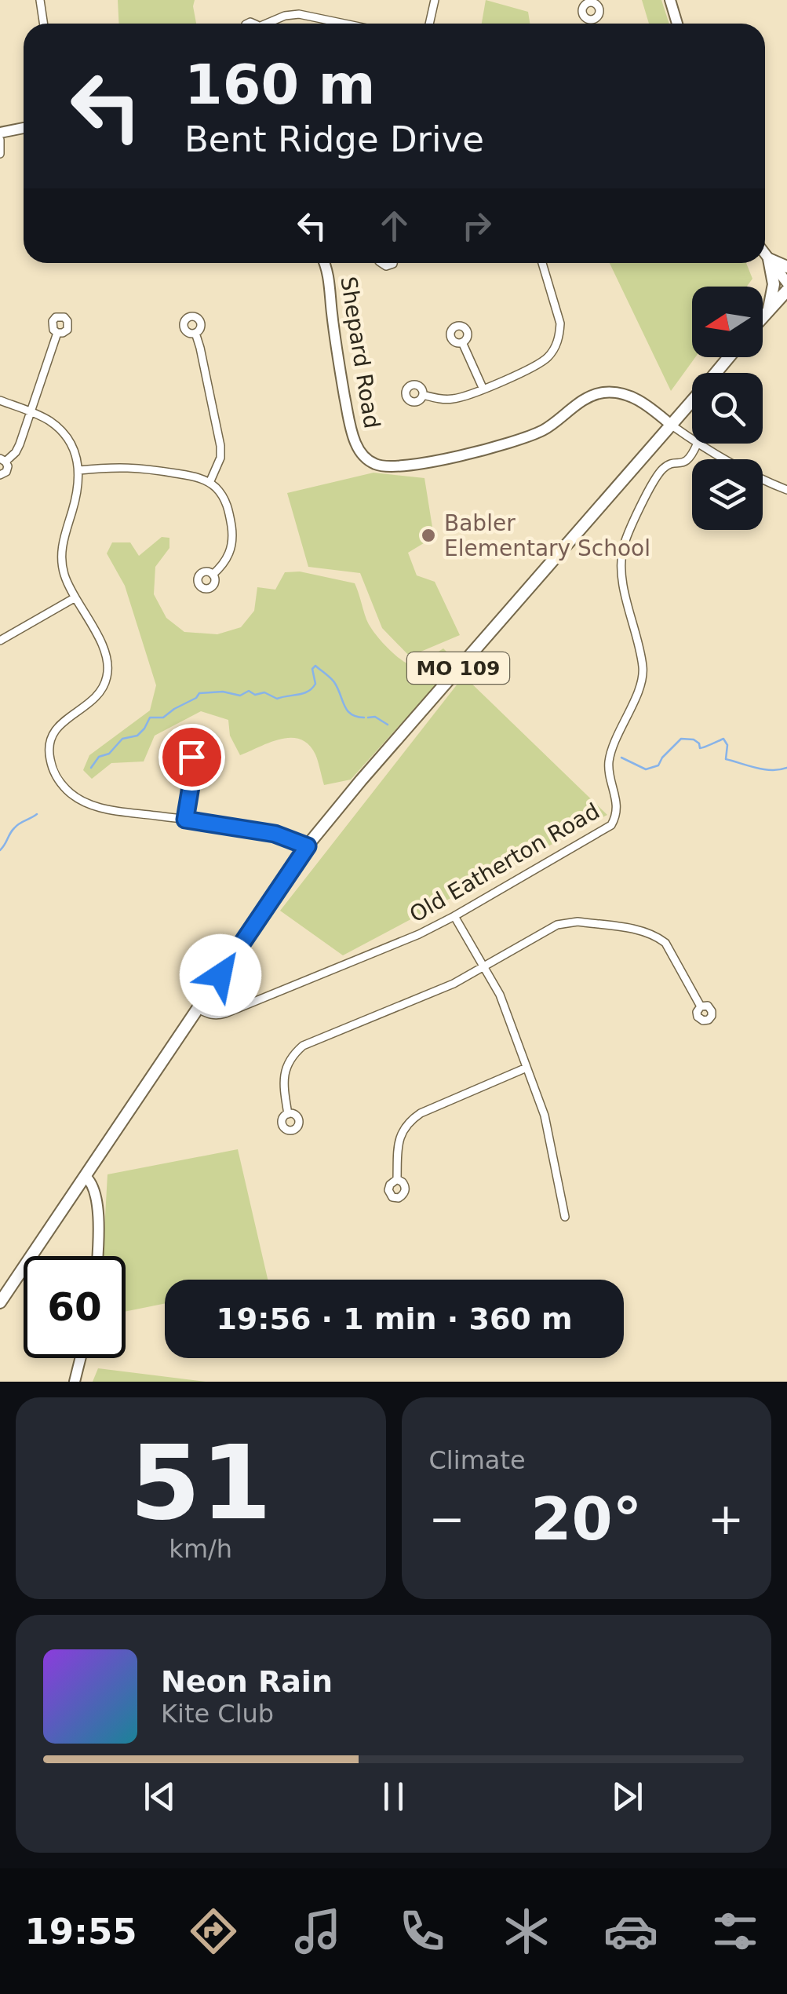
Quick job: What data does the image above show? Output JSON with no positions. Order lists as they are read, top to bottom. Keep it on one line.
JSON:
{"streets":{"main road":["MO 109"],"street":["Shepard Road","Old Eatherton Road"]},"crossings":[["Shepard Road","MO 109"],["MO 109","Old Eatherton Road"]],"places":["Babler Elementary School"],"north":"left","page":{"turn":["160 m","Bent Ridge Drive"],"limit":"60","trip":"19:56 · 1 min · 360 m","tile":[["51","km/h"],"Climate"],"heat":["−","20°","+"],"song":["Neon Rain","Kite Club"],"tabs":"19:55"}}
